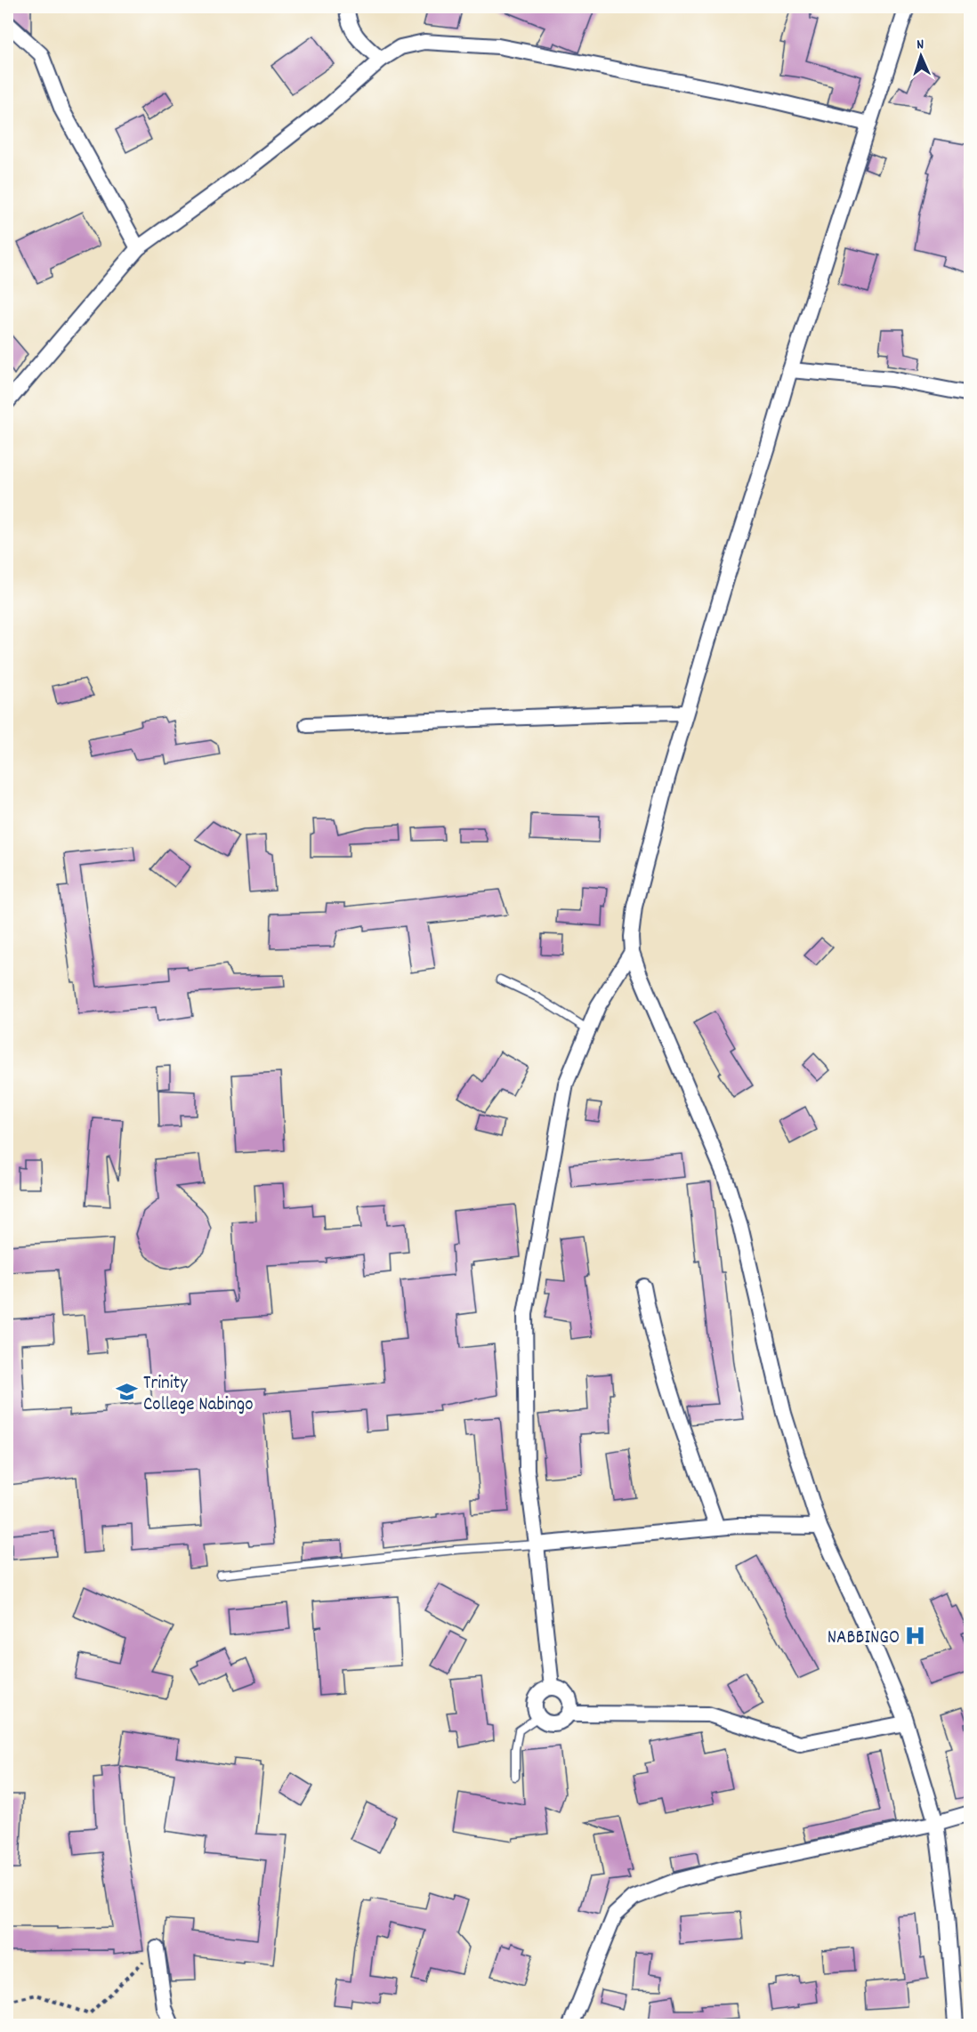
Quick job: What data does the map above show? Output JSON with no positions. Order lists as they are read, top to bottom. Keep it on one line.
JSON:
{"places":{"school or university":["Trinity College Nabingo"],"hospital":["NABBINGO"]},"north":"top"}
